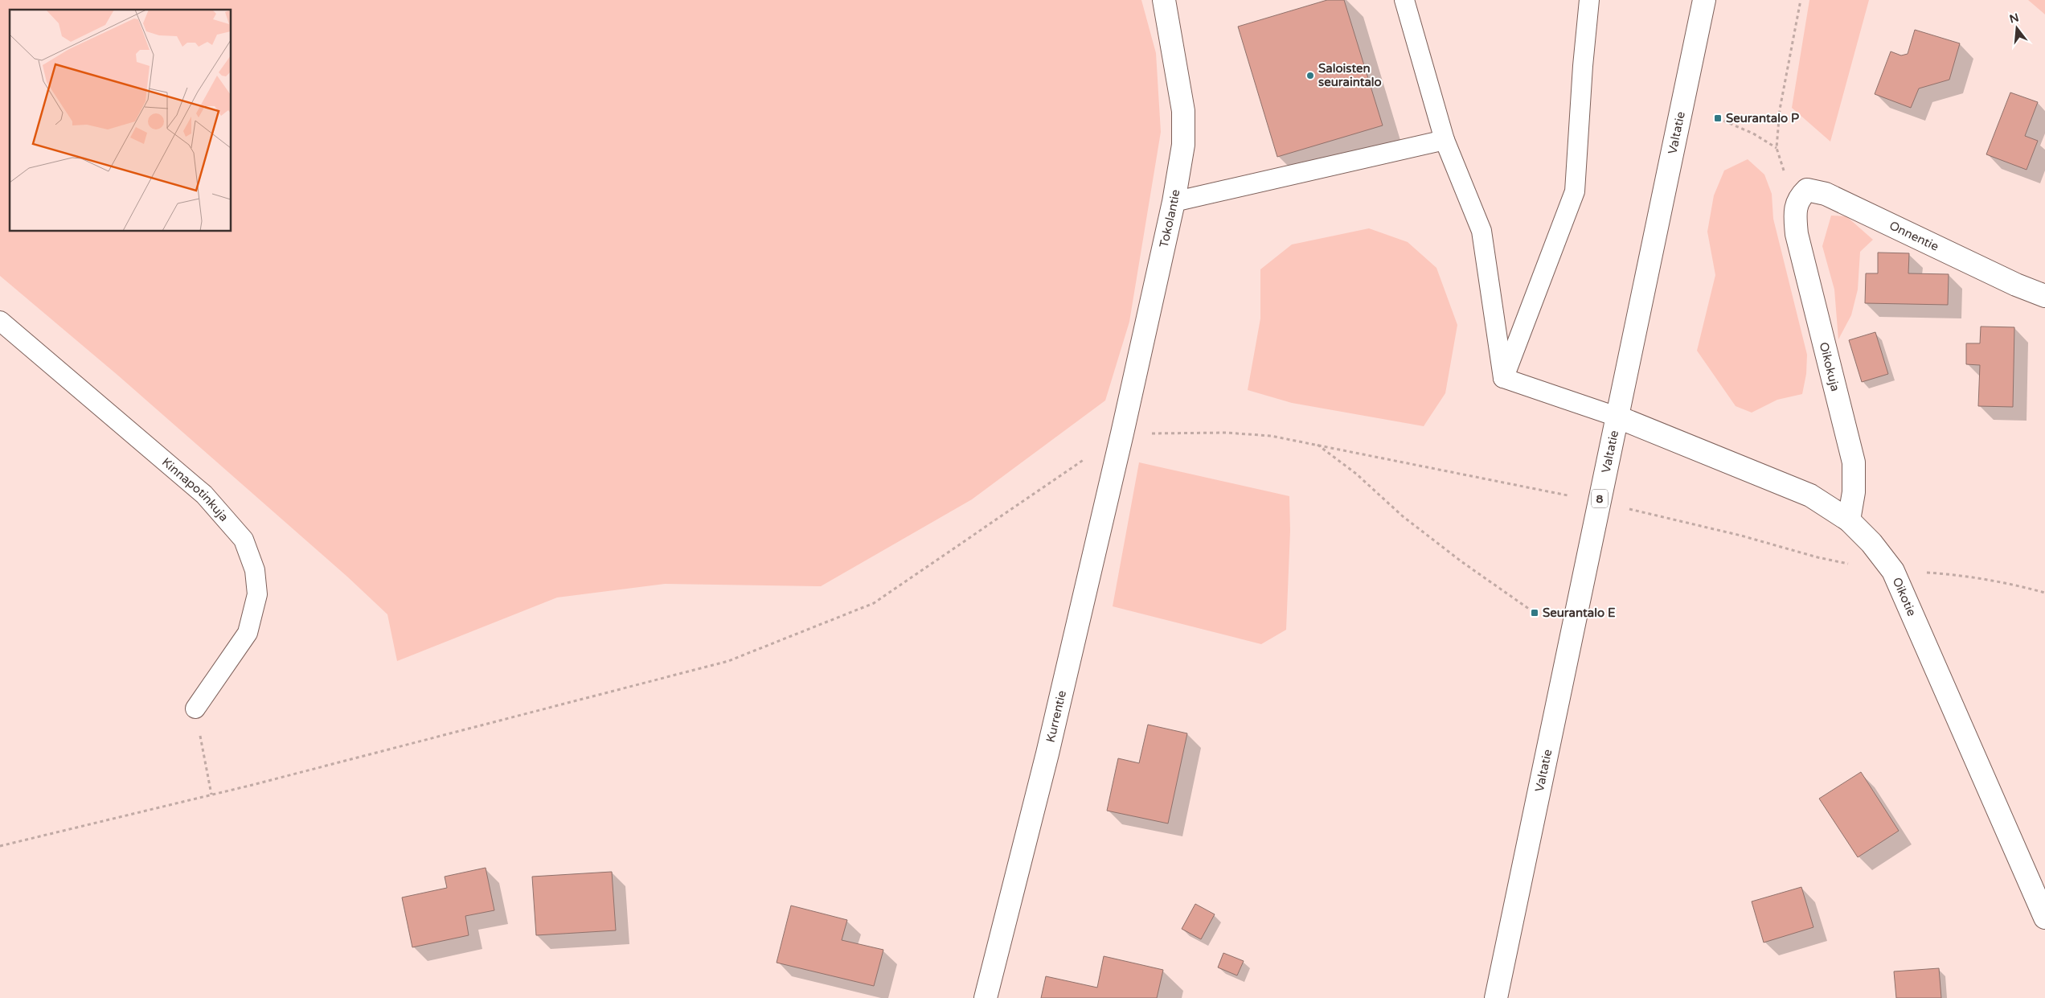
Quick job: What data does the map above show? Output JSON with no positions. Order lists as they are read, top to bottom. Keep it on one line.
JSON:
{"streets":{"main road":["Valtatie","Tokolantie","Onnentie","Oikokuja","8","Oikotie","Kurrentie"],"lane":["Kinnapotinkuja"]},"crossings":[["Valtatie","Oikotie"],["Tokolantie","Kurrentie"],["Onnentie","Oikokuja"],["Oikokuja","Oikotie"]],"places":{"other":["Saloisten seuraintalo"],"transit":["Seurantalo P","Seurantalo E"]},"north":"top"}
